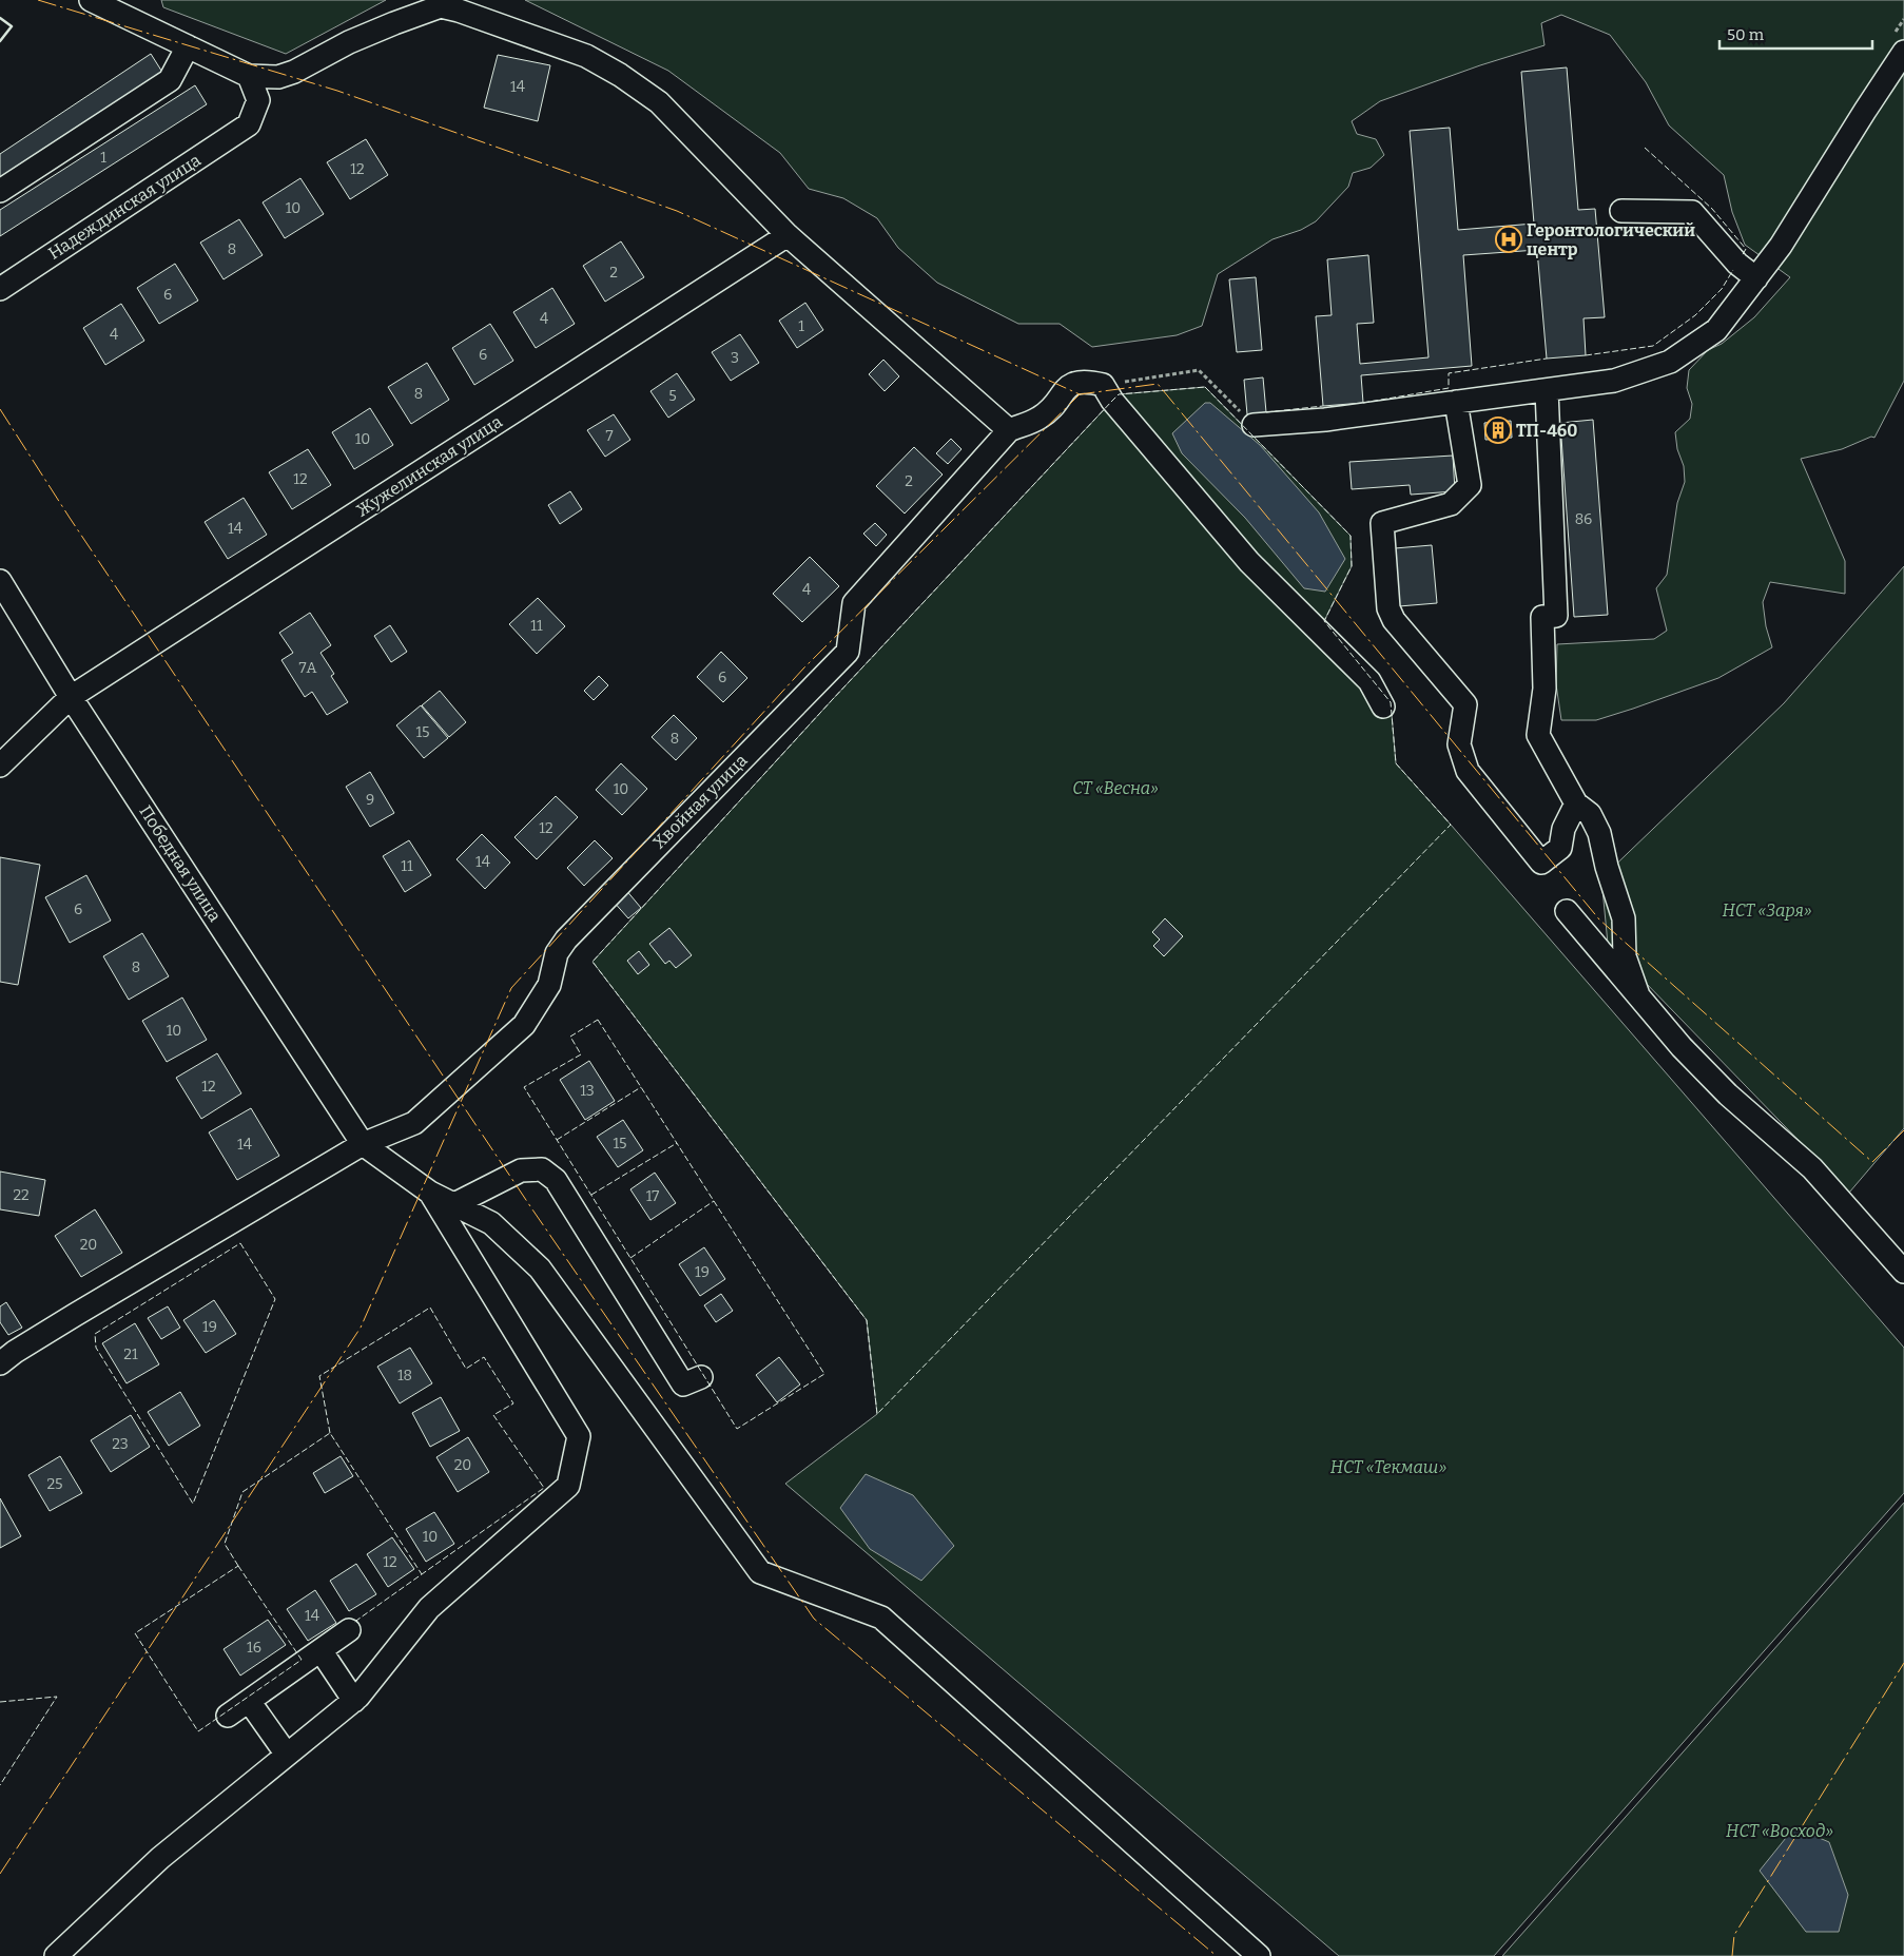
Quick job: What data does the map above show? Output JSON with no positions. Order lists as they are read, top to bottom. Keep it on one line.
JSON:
{"streets":{"street":["Надеждинская улица","Жужелинская улица","Хвойная улица","Победная улица"]},"crossings":[["Жужелинская улица","Победная улица"],["Хвойная улица","Победная улица"]],"parks":["СТ «Весна»","НСТ «Заря»","НСТ «Текмаш»","НСТ «Восход»"],"places":{"hospital":["Геронтологический центр"],"building":["ТП-460"]},"house_numbers":["14","1","12","10","8","2","6","4","1","4","6","3","8","5","7","10","12","2","86","14","4","11","7А","6","15","8","10","9","12","14","11","6","8","10","12","13","15","14","22","17","20","19","19","21","18","23","20","25","10","12","14","16"],"scale_bar":"50 m"}
